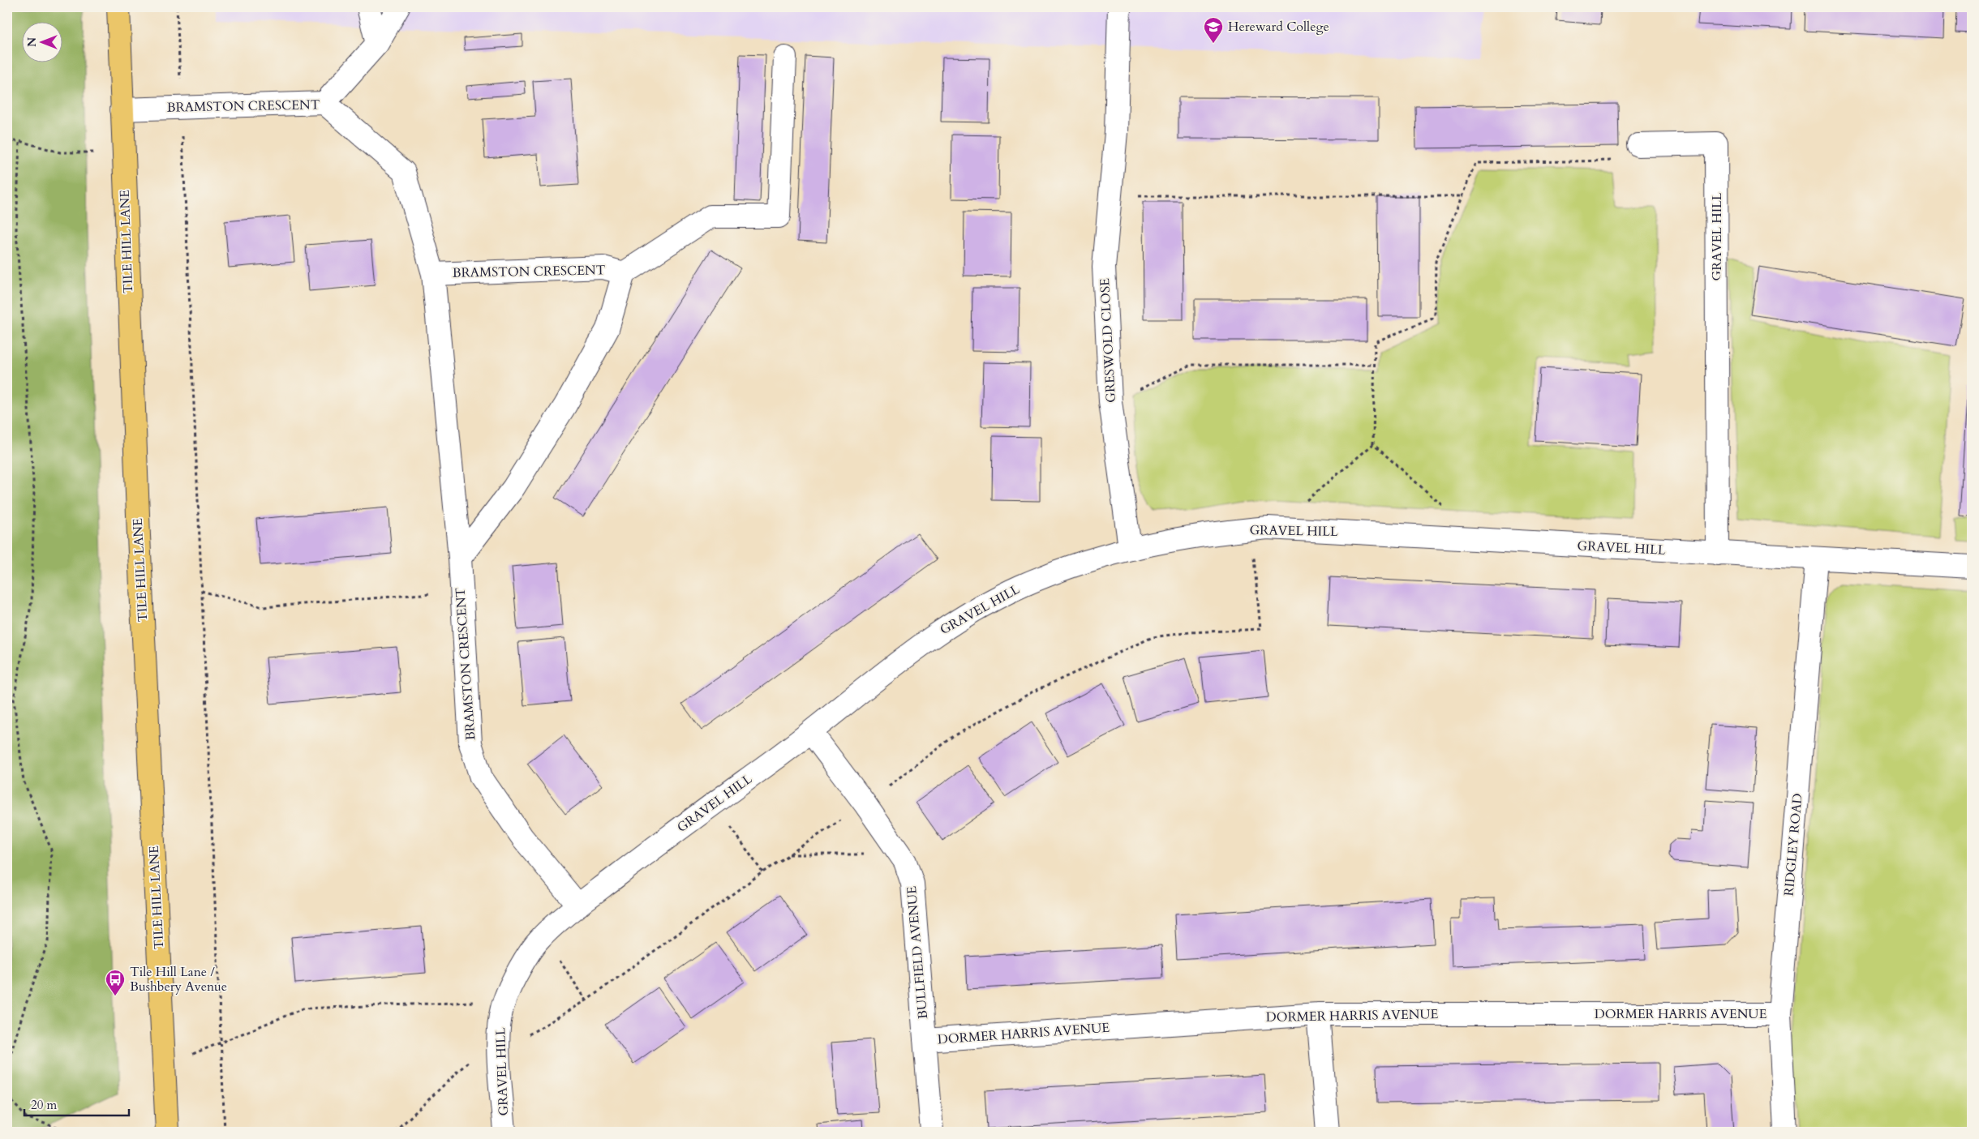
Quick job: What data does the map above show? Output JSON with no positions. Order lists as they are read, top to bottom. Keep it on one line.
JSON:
{"streets":{"main road":["TILE HILL LANE"],"street":["BRAMSTON CRESCENT","GRAVEL HILL","GRESWOLD CLOSE","RIDGLEY ROAD","BULLFIELD AVENUE","DORMER HARRIS AVENUE"]},"crossings":[["BRAMSTON CRESCENT","GRAVEL HILL"],["BRAMSTON CRESCENT","TILE HILL LANE"],["GRAVEL HILL","GRESWOLD CLOSE"],["GRAVEL HILL","RIDGLEY ROAD"],["GRAVEL HILL","BULLFIELD AVENUE"],["RIDGLEY ROAD","DORMER HARRIS AVENUE"],["BULLFIELD AVENUE","DORMER HARRIS AVENUE"]],"places":{"school or university":["Hereward College"],"bus stop":["Tile Hill Lane / Bushbery Avenue"]},"scale_bar":"20 m","north":"left"}
